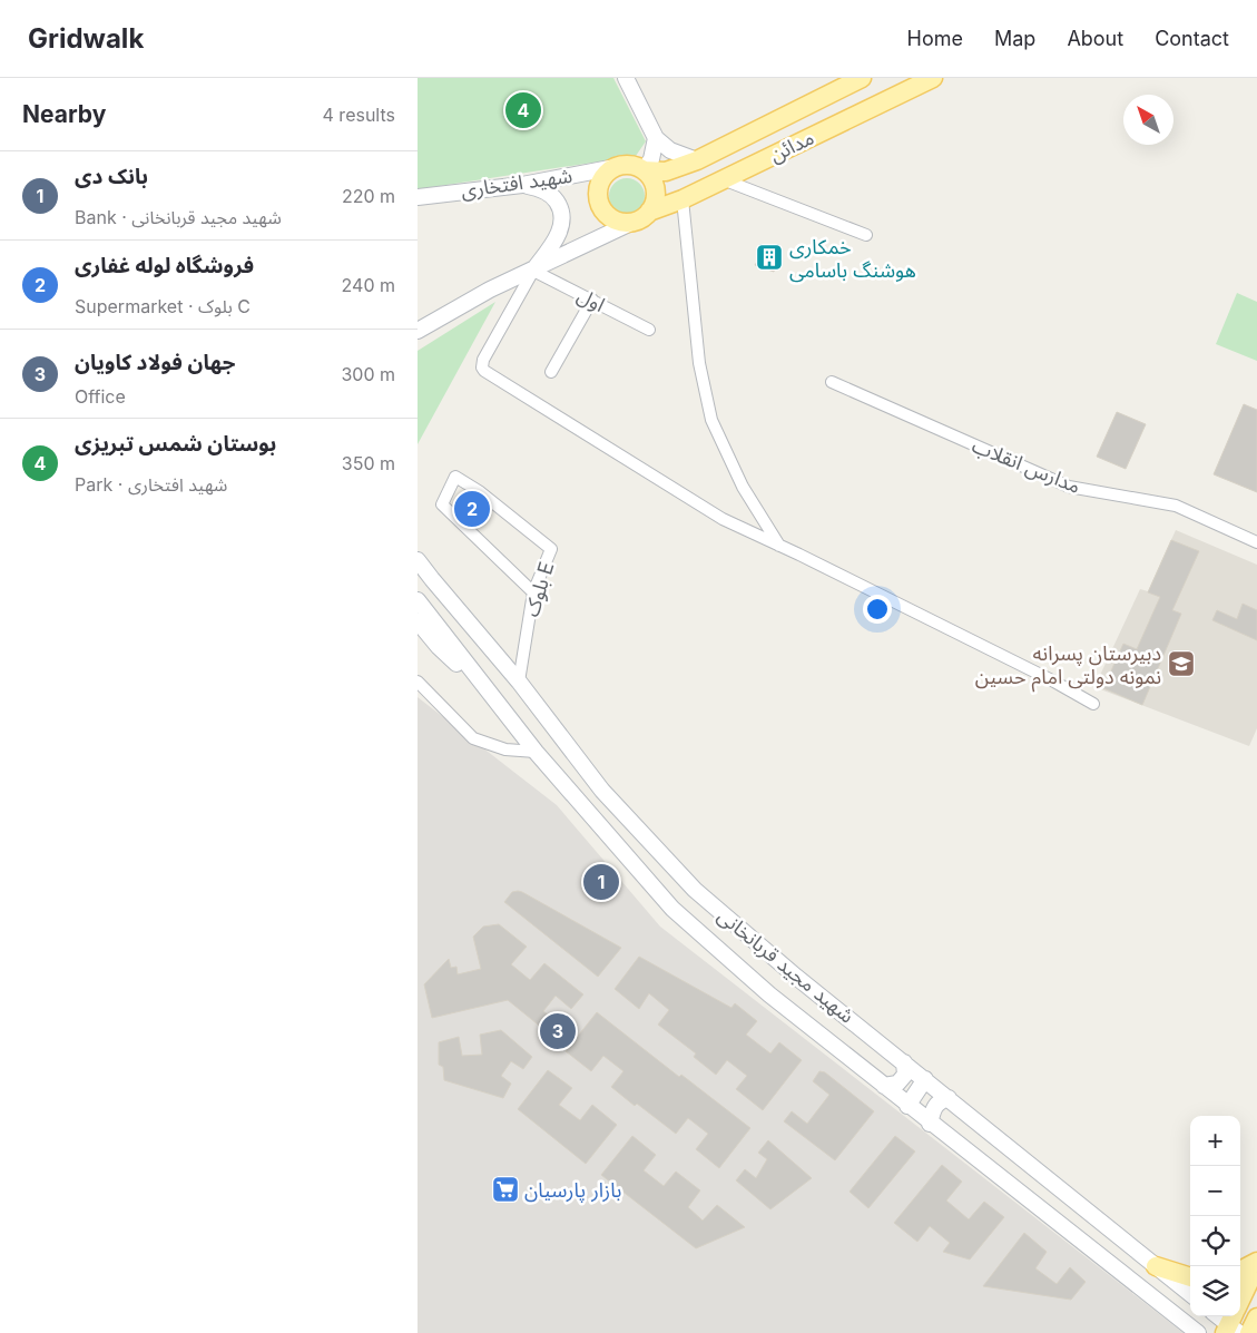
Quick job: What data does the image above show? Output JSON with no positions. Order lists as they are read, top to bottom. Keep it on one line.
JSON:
{"streets":{"main road":["مدائن","شهید افتخاری","شهید مجید قربانخانی"],"street":["اول","مدارس انقلاب","بلوک E"]},"crossings":[["مدائن","شهید افتخاری"],["مدائن","اول"],["بلوک E","شهید مجید قربانخانی"]],"places":{"building":["خمکاری هوشنگ باسامی"],"school or university":["دبیرستان پسرانه نمونه دولتی امام حسین"],"supermarket":["بازار پارسیان"]},"north":"top left","page":{"header":"Gridwalk","nav":["Home","Map","About","Contact"],"heading":["Nearby","4 results"],"pins":["4","2","1","3"],"list":[{"mark":"1","name":"بانک دی","note":"Bank · شهید مجید قربانخانی","value":"220 m"},{"mark":"2","name":"فروشگاه لوله غفاری","note":"Supermarket · بلوک C","value":"240 m"},{"mark":"3","name":"جهان فولاد کاویان","note":"Office","value":"300 m"},{"mark":"4","name":"بوستان شمس تبریزی","note":"Park · شهید افتخاری","value":"350 m"}],"map_buttons":["+","−"]}}
